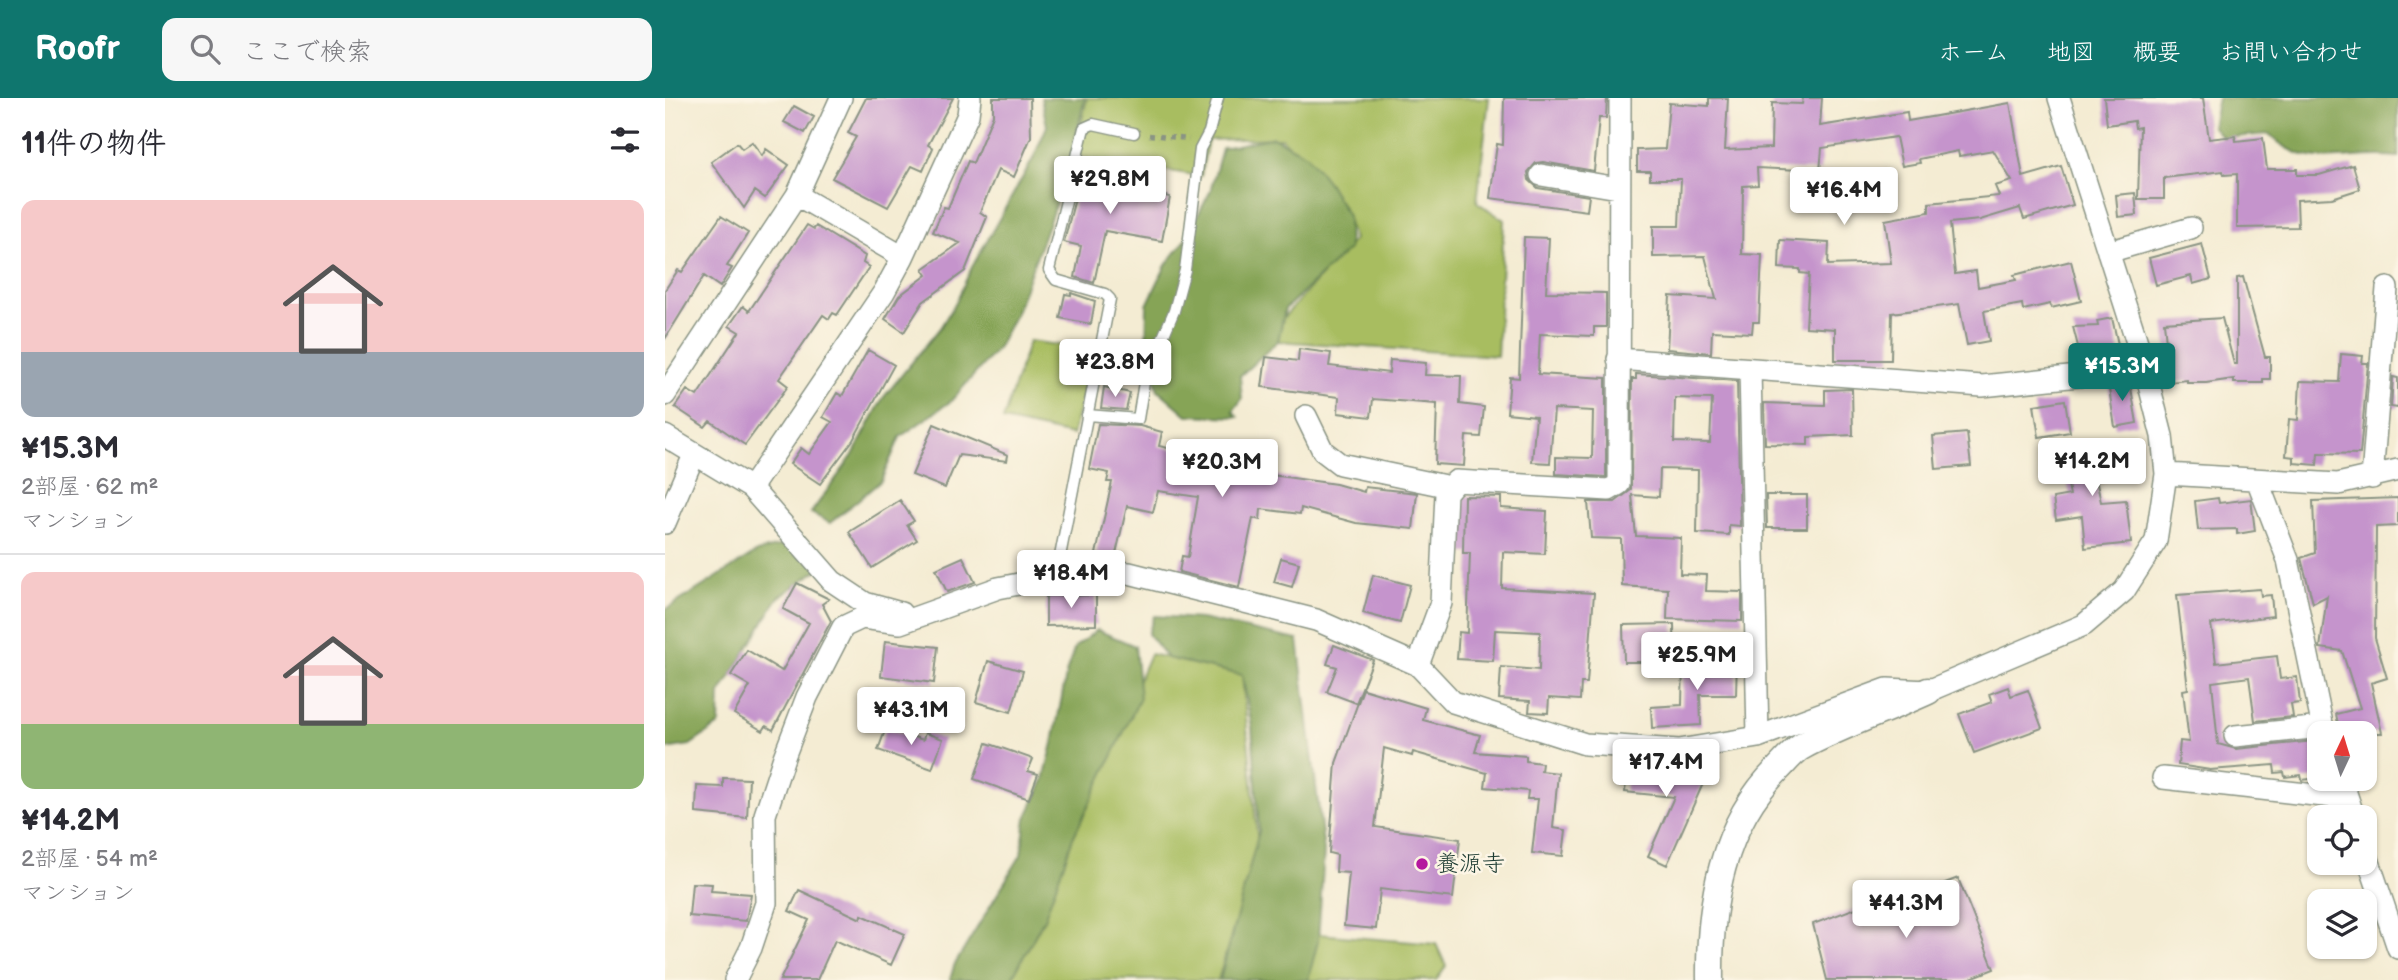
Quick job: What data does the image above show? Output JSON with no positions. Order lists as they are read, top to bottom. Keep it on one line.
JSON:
{"places":["養源寺"],"north":"top","page":{"header":"Roofr","search":"ここで検索","nav":["ホーム","地図","概要","お問い合わせ"],"heading":"11件の物件","price":["¥29.8M","¥16.4M","¥23.8M","¥15.3M","¥14.2M","¥20.3M","¥18.4M","¥25.9M","¥43.1M","¥17.4M","¥41.3M"],"list":[{"name":"¥15.3M","note":"2部屋 · 62 m² · マンション"},{"name":"¥14.2M","note":"2部屋 · 54 m² · マンション"}]}}
